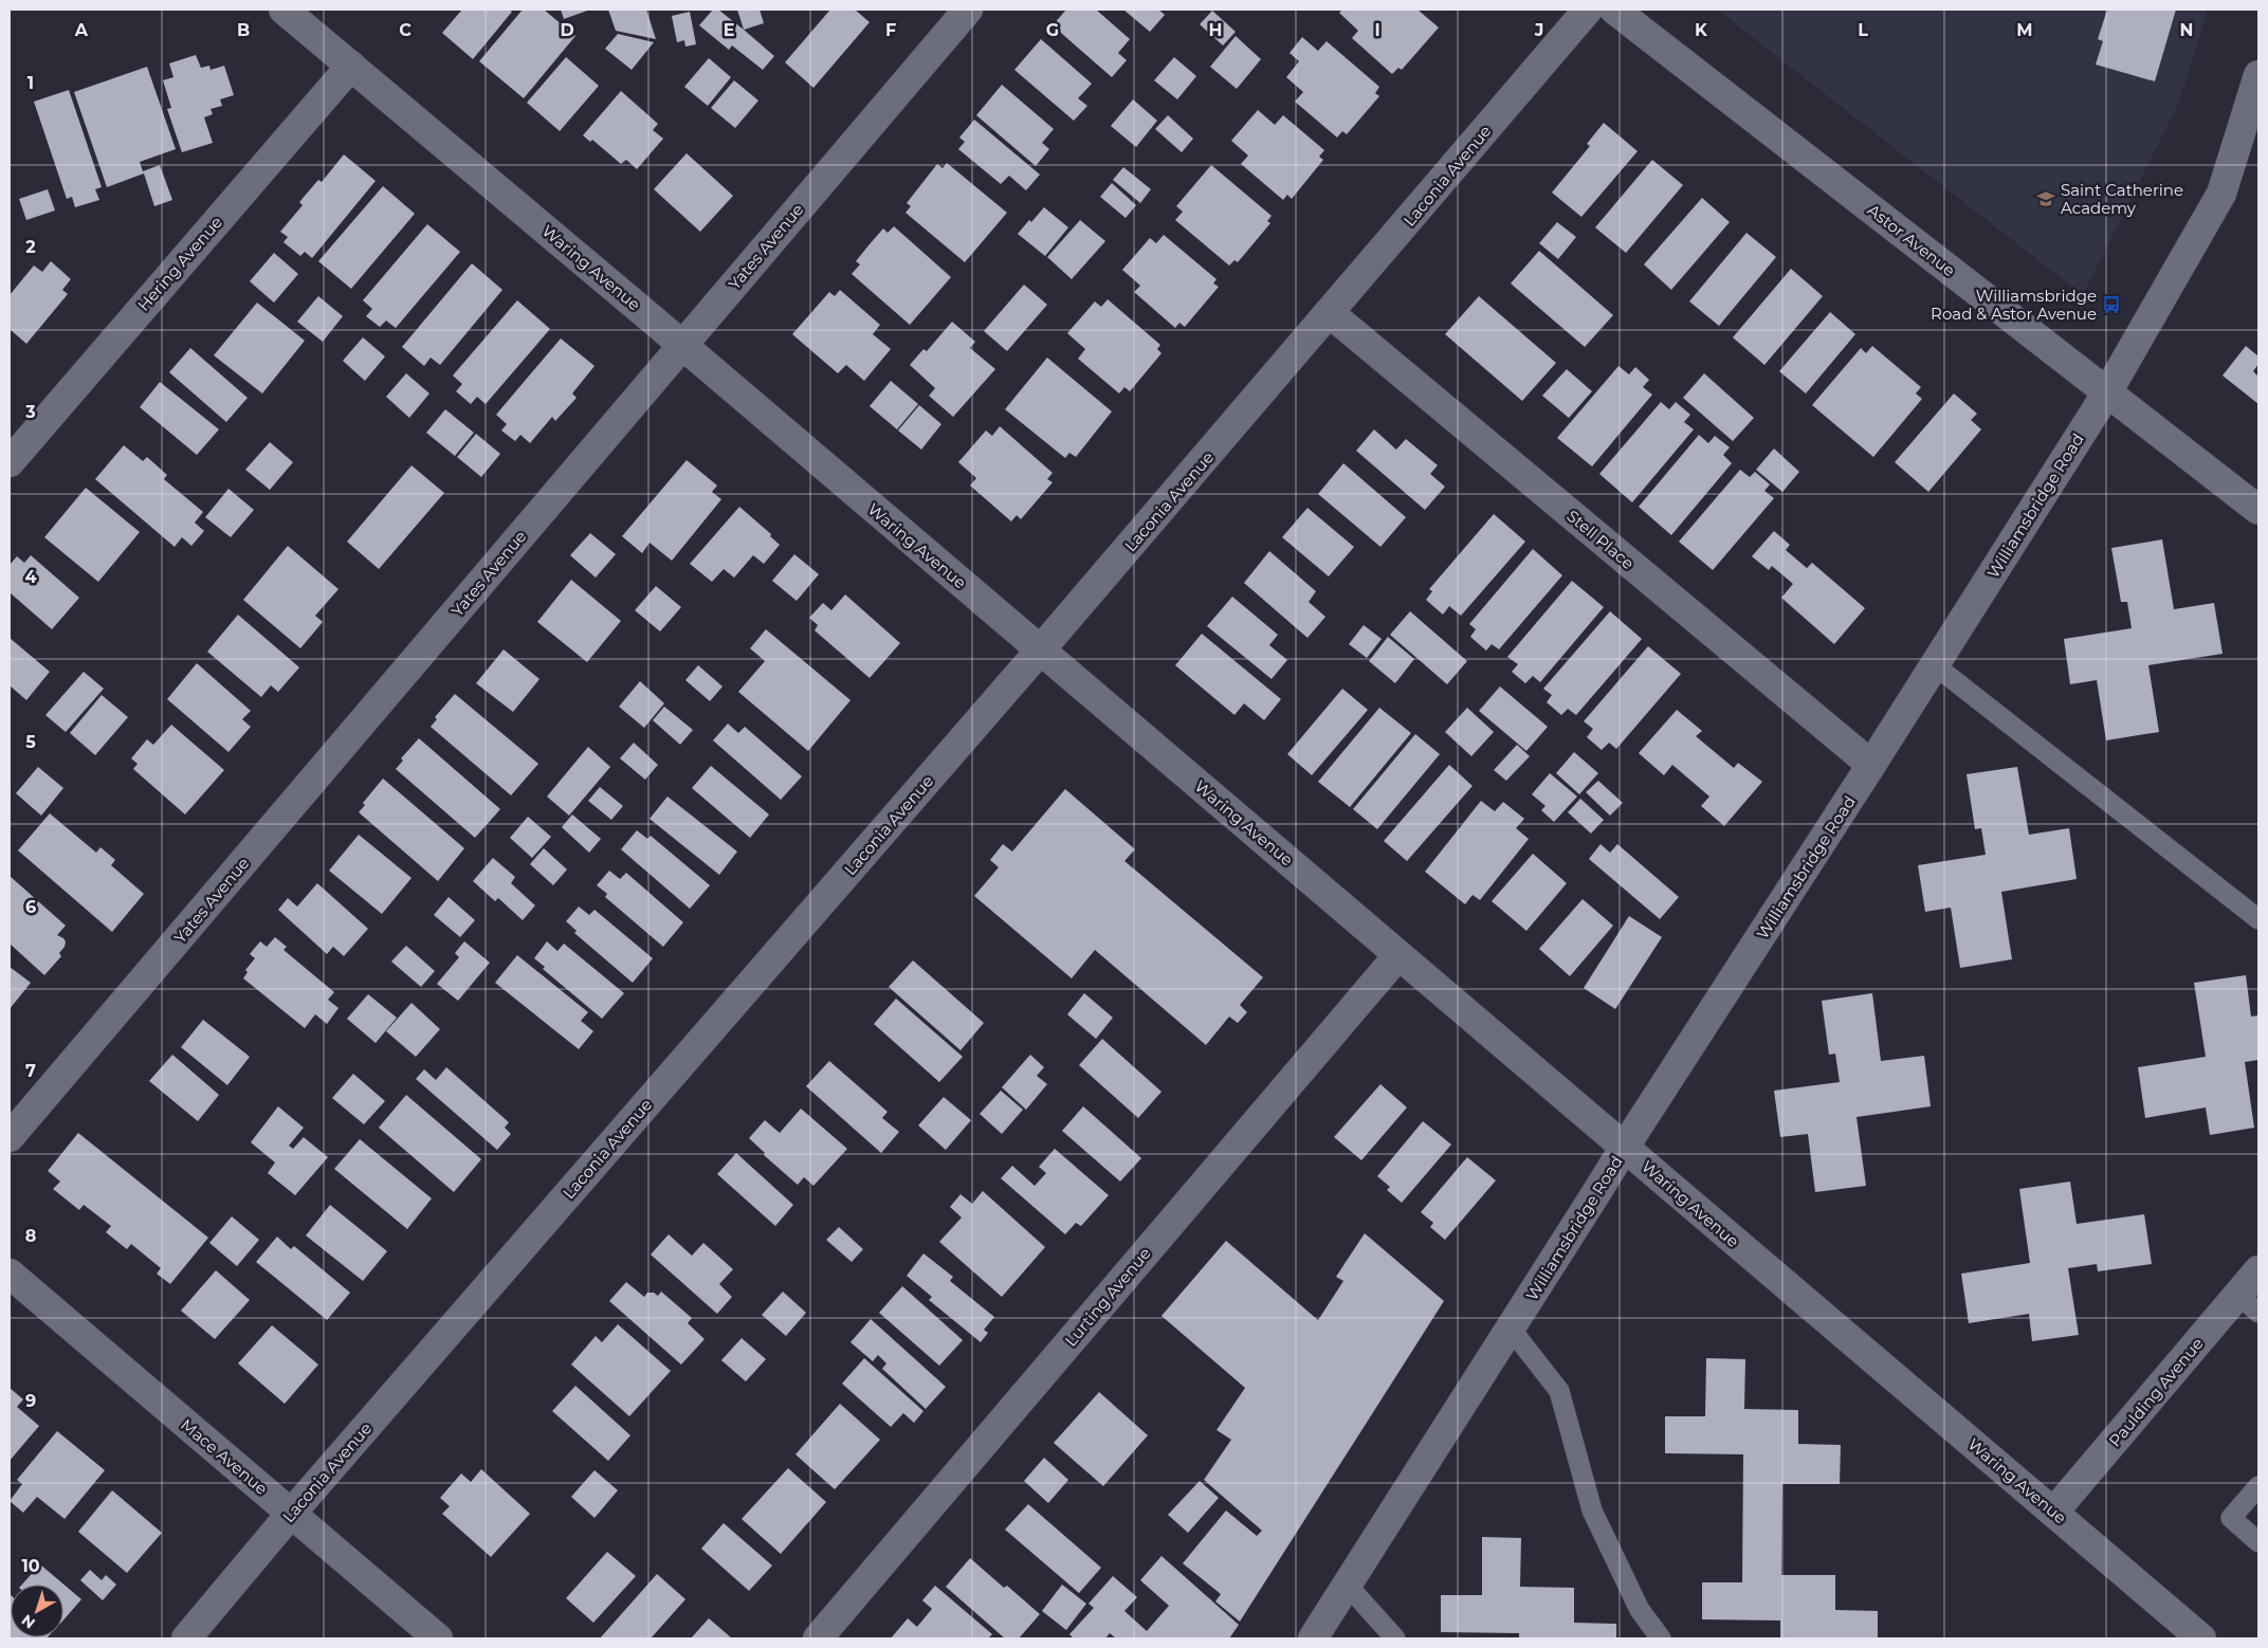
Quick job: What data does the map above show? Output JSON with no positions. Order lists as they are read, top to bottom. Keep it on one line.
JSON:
{"streets":{"street":["Laconia Avenue","Astor Avenue","Yates Avenue","Hering Avenue","Waring Avenue","Williamsbridge Road","Stell Place","Lurting Avenue","Paulding Avenue","Mace Avenue"]},"crossings":[["Laconia Avenue","Waring Avenue"],["Laconia Avenue","Stell Place"],["Laconia Avenue","Mace Avenue"],["Astor Avenue","Williamsbridge Road"],["Yates Avenue","Waring Avenue"],["Hering Avenue","Waring Avenue"],["Waring Avenue","Williamsbridge Road"],["Waring Avenue","Lurting Avenue"],["Waring Avenue","Paulding Avenue"],["Williamsbridge Road","Stell Place"]],"places":{"school or university":["Saint Catherine Academy"],"bus stop":["Williamsbridge Road & Astor Avenue"]},"north":"bottom left","grid":{"columns":["A","B","C","D","E","F","G","H","I","J","K","L","M","N"],"rows":["1","2","3","4","5","6","7","8","9","10"]}}
